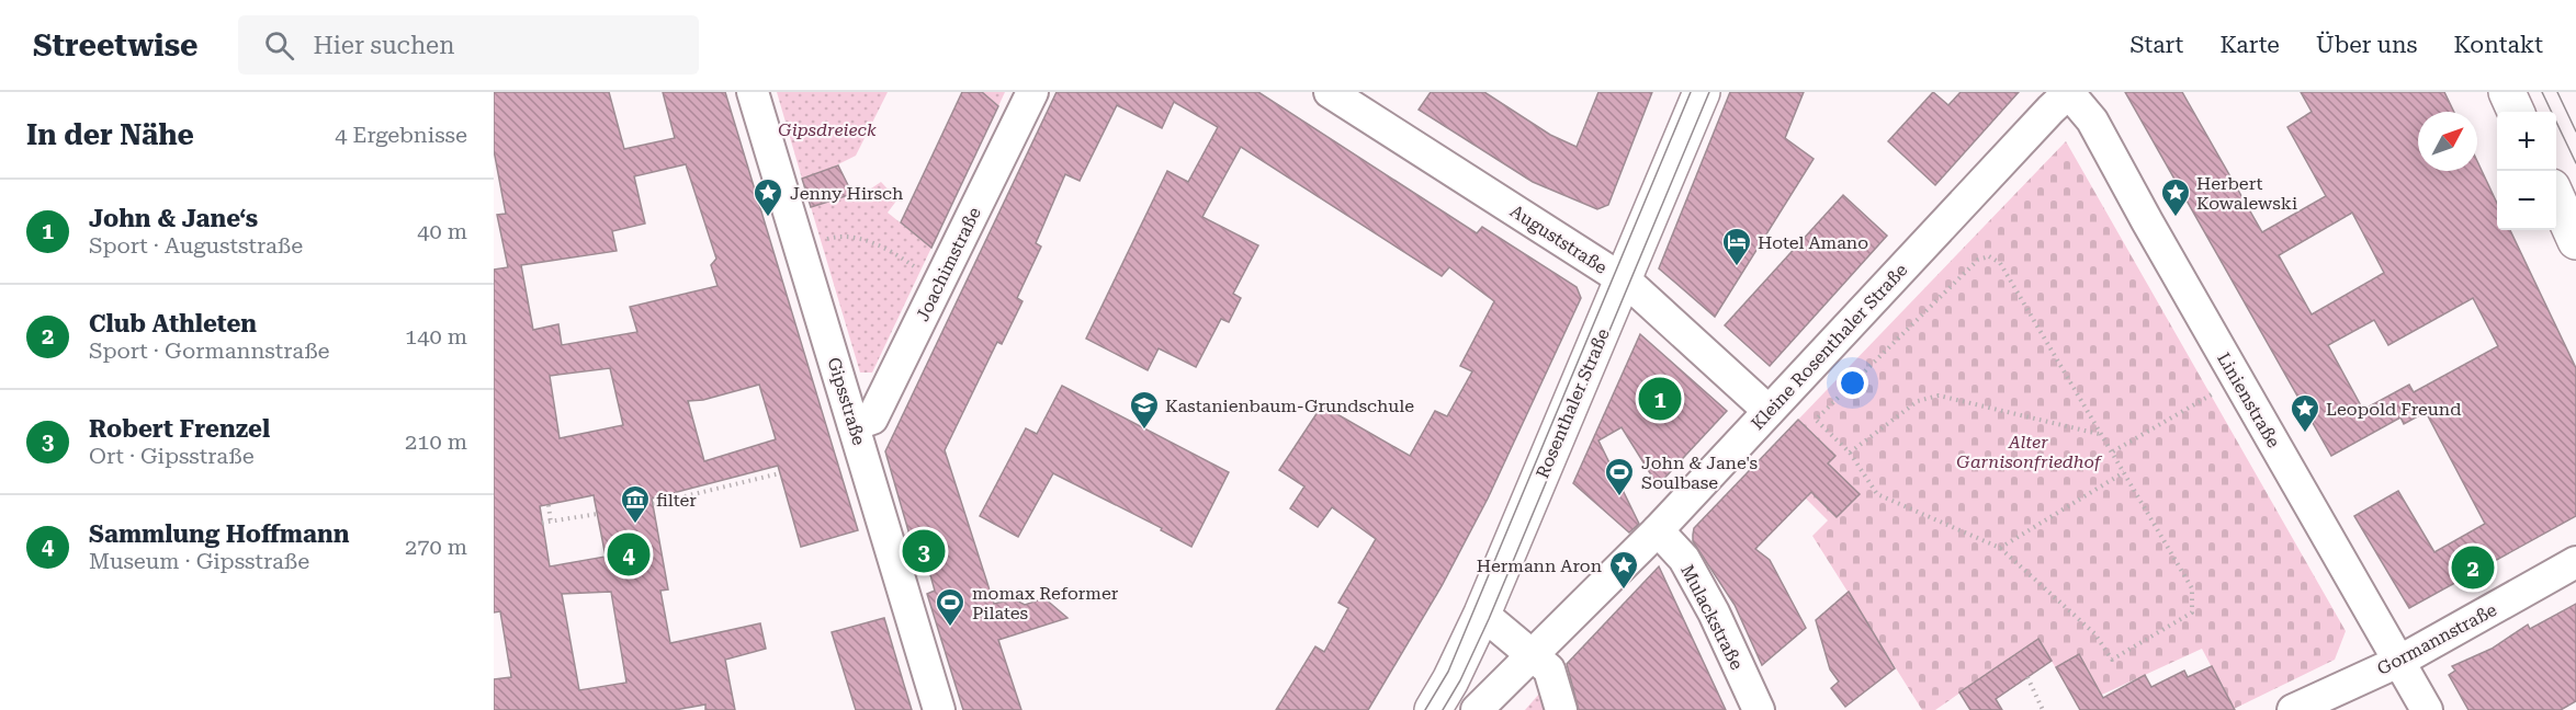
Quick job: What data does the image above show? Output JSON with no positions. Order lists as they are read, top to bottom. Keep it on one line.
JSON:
{"streets":{"street":["Auguststraße","Joachimstraße","Kleine Rosenthaler Straße","Linienstraße","Gipsstraße","Rosenthaler Straße","Mulackstraße","Gormannstraße"]},"crossings":[["Auguststraße","Kleine Rosenthaler Straße"],["Auguststraße","Rosenthaler Straße"],["Joachimstraße","Gipsstraße"],["Kleine Rosenthaler Straße","Linienstraße"],["Kleine Rosenthaler Straße","Mulackstraße"],["Linienstraße","Gormannstraße"]],"parks":["Gipsdreieck","Alter Garnisonfriedhof"],"places":{"place":["Jenny Hirsch","Herbert Kowalewski","Leopold Freund","Hermann Aron"],"hotel":["Hotel Amano"],"school or university":["Kastanienbaum-Grundschule"],"sports":["John & Jane's Soulbase","momax Reformer Pilates"],"museum":["filter"]},"north":"top right","page":{"header":"Streetwise","search":"Hier suchen","nav":["Start","Karte","Über uns","Kontakt"],"heading":["In der Nähe","4 Ergebnisse"],"map_buttons":["+","−"],"list":[{"mark":"1","name":"John & Jane‘s","note":"Sport · Auguststraße","value":"40 m"},{"mark":"2","name":"Club Athleten","note":"Sport · Gormannstraße","value":"140 m"},{"mark":"3","name":"Robert Frenzel","note":"Ort · Gipsstraße","value":"210 m"},{"mark":"4","name":"Sammlung Hoffmann","note":"Museum · Gipsstraße","value":"270 m"}],"pins":["1","3","4","2"]}}
